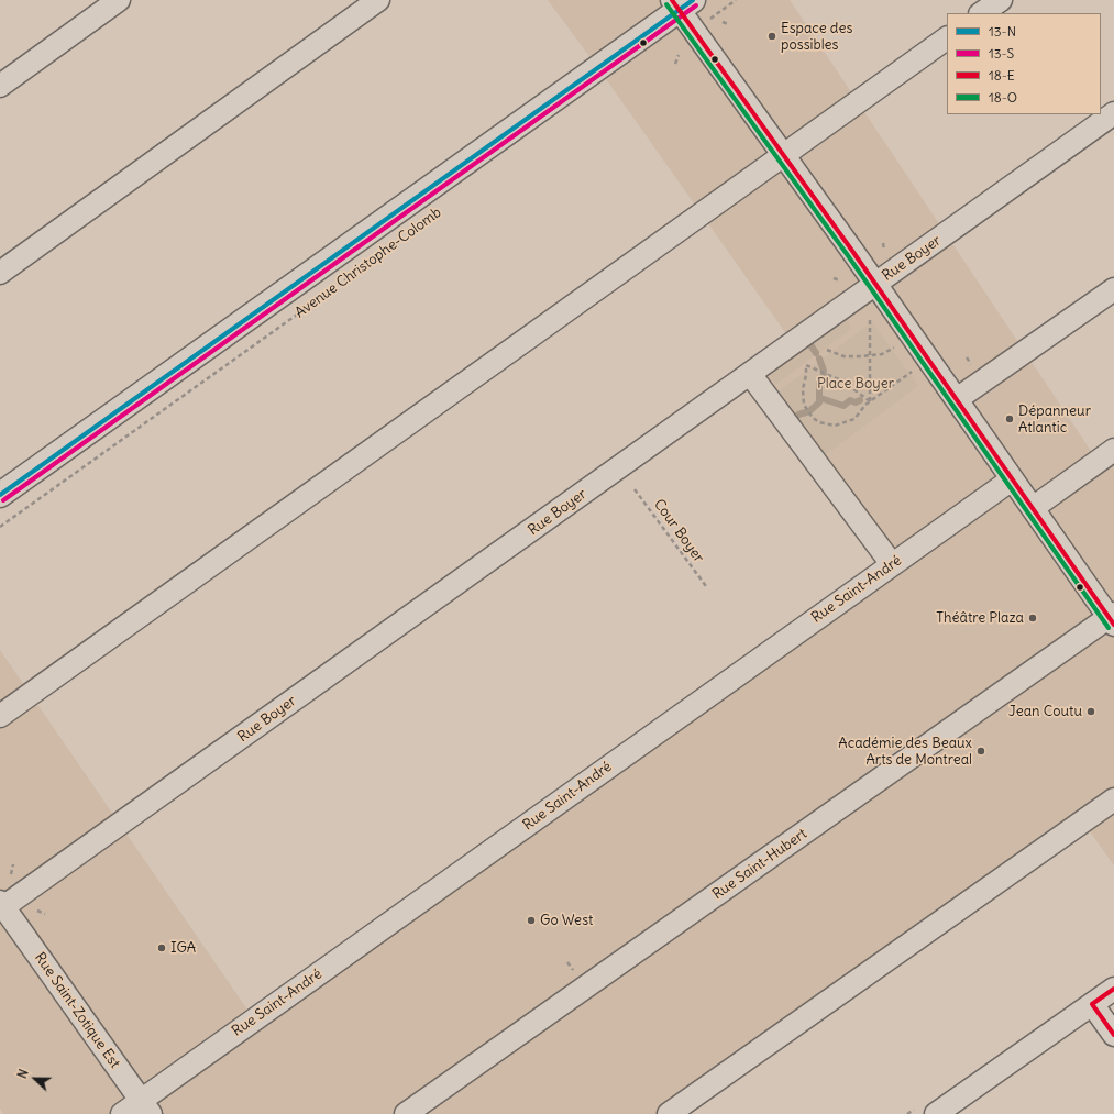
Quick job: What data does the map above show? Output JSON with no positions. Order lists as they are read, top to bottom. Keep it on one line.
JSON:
{"streets":{"main road":["Avenue Christophe-Colomb"],"street":["Rue Boyer","Rue Saint-André","Rue Saint-Hubert","Rue Saint-Zotique Est"],"path":["Cour Boyer"]},"crossings":[["Rue Boyer","Rue Saint-Zotique Est"],["Rue Saint-André","Rue Saint-Zotique Est"]],"parks":["Place Boyer"],"places":["Espace des possibles","Dépanneur Atlantic","Théâtre Plaza","Jean Coutu","Académie des Beaux Arts de Montreal","Go West","IGA"],"lines":["transit line 13-N","transit line 18-E","transit line 18-O","transit line 13-S"],"legend":["13-N","13-S","18-E","18-O"],"north":"left"}
